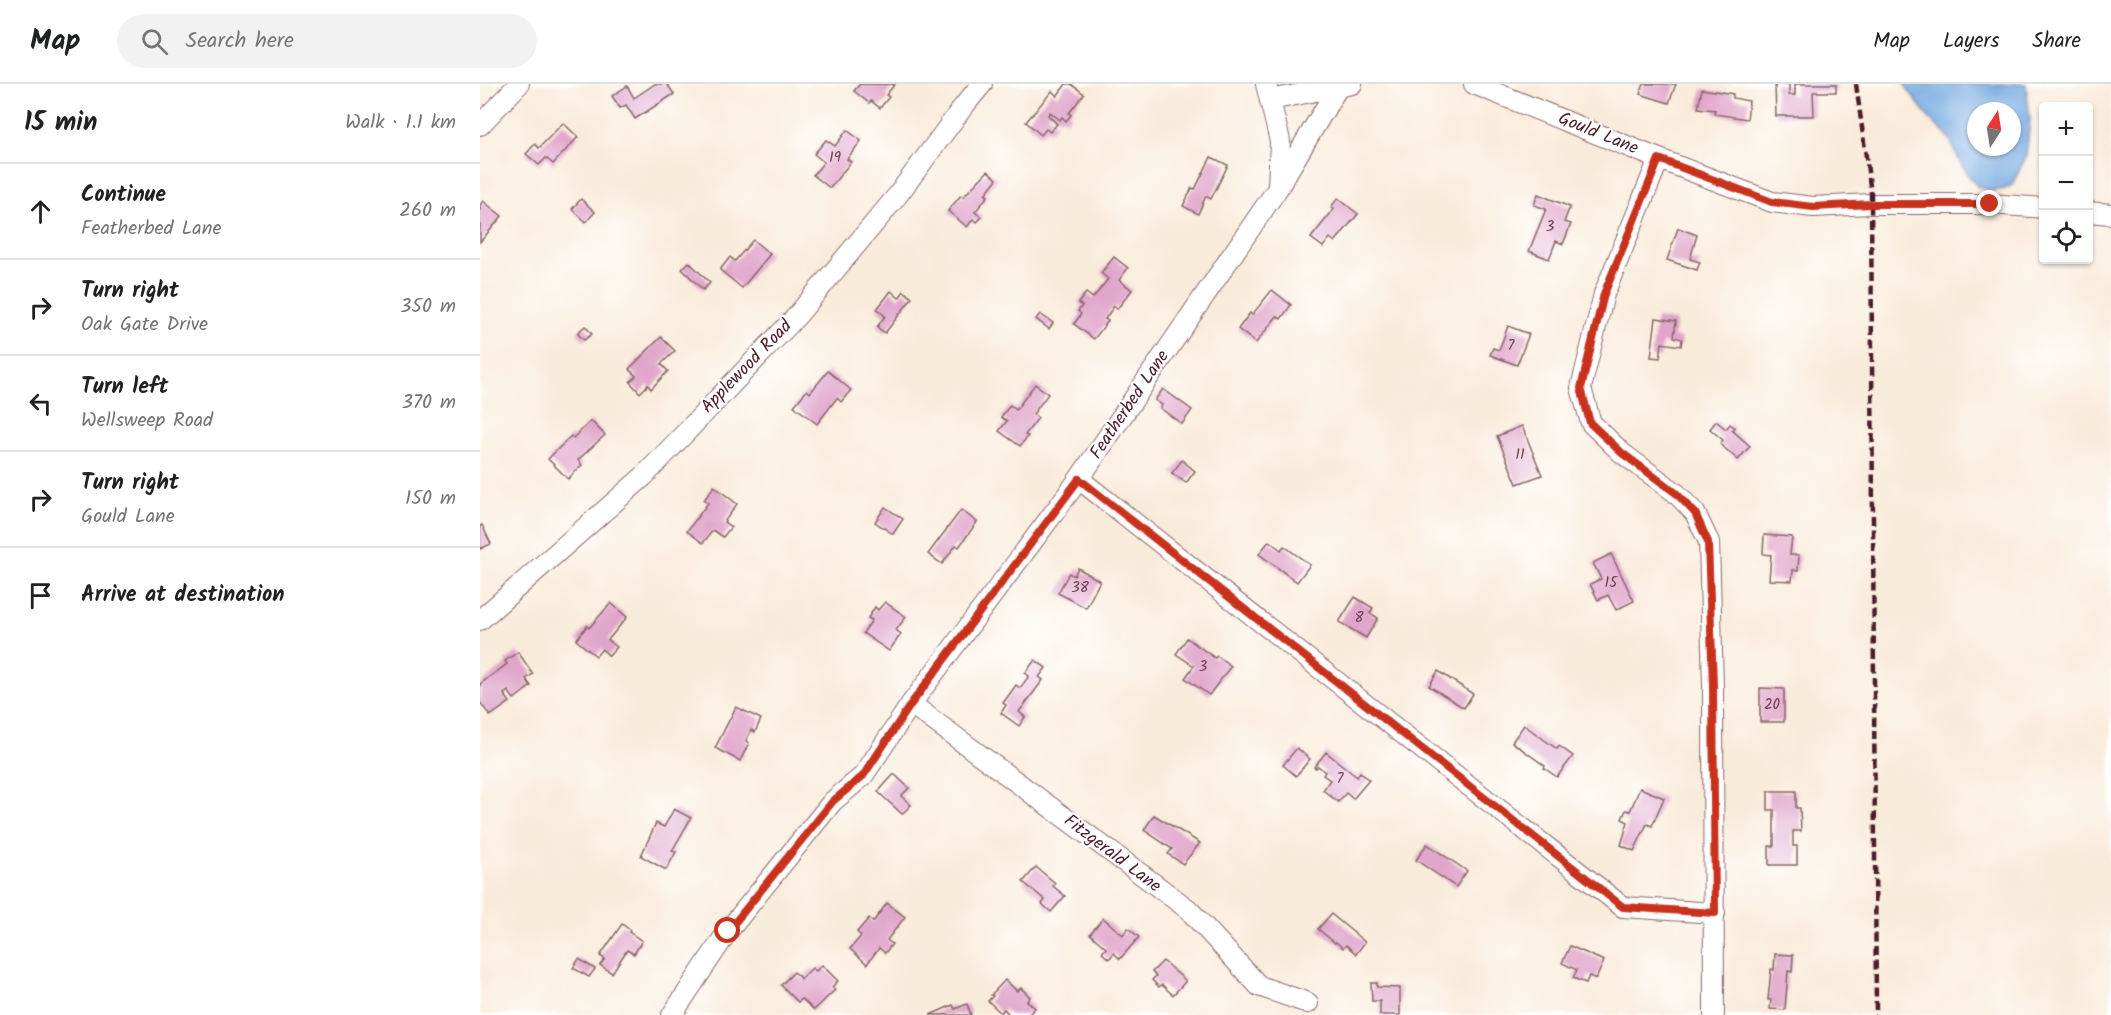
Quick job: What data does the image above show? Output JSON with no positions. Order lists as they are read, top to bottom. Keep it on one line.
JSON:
{"streets":{"street":["Gould Lane","Applewood Road","Featherbed Lane","Fitzgerald Lane"]},"crossings":[["Featherbed Lane","Fitzgerald Lane"]],"house_numbers":["19","3","7","11","15","38","8","3","20","7"],"north":"top","page":{"header":"Map","search":"Search here","nav":["Map","Layers","Share"],"heading":["15 min","Walk · 1.1 km"],"map_buttons":["+","−"],"list":[["Continue","Featherbed Lane","260 m"],["Turn right","Oak Gate Drive","350 m"],["Turn left","Wellsweep Road","370 m"],["Turn right","Gould Lane","150 m"],"Arrive at destination"]}}
